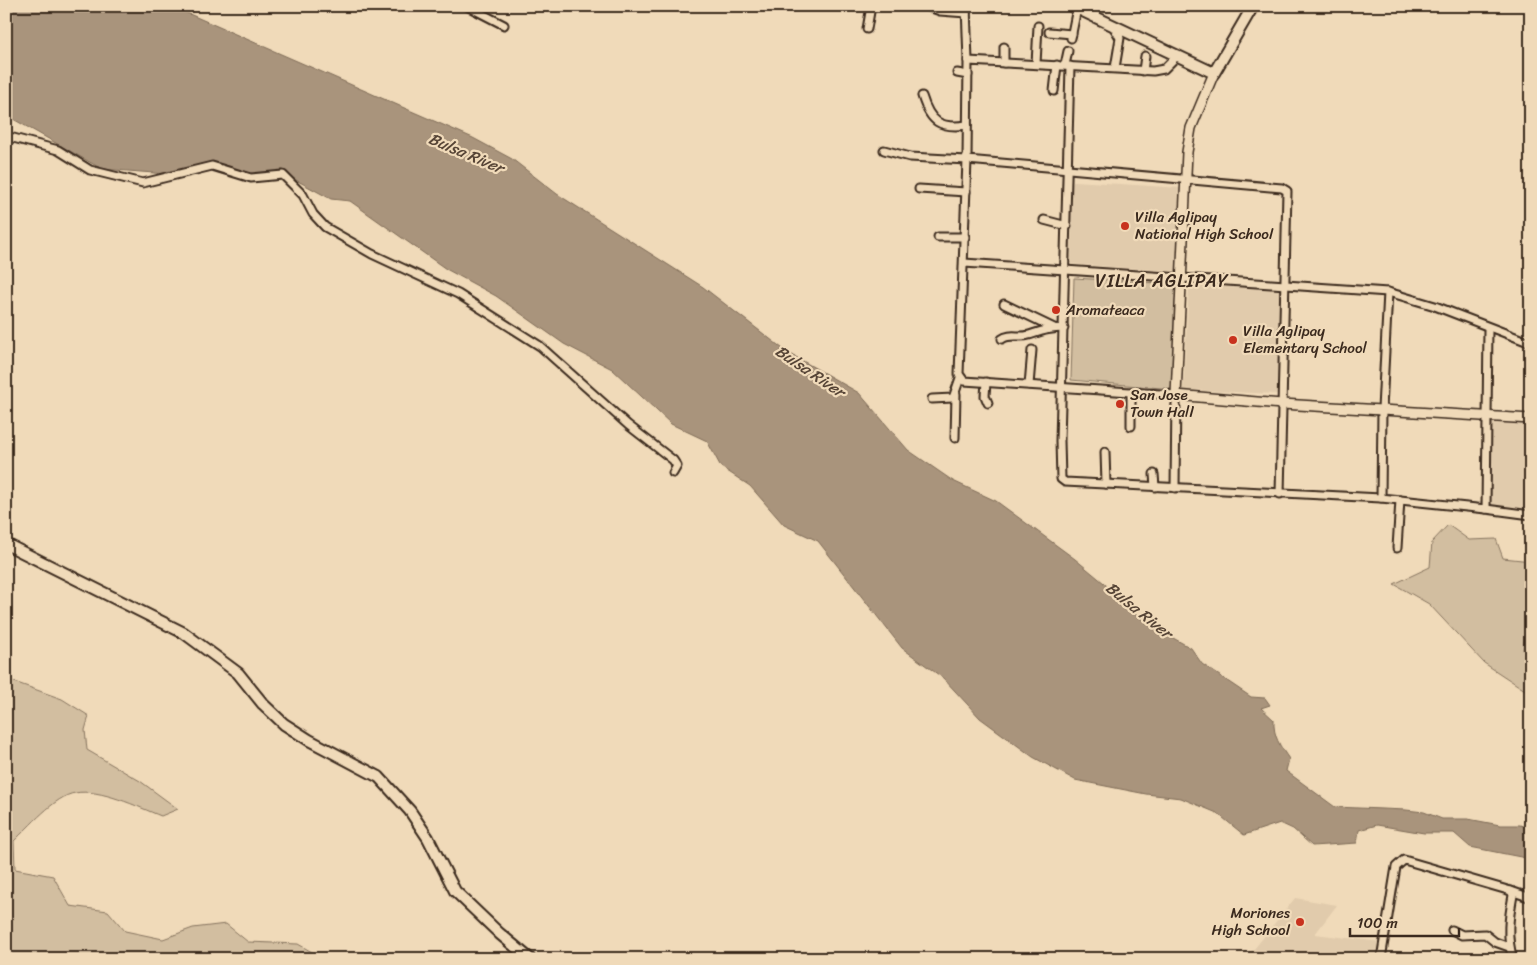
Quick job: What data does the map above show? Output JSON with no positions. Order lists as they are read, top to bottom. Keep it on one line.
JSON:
{"districts":["VILLA AGLIPAY"],"water":["Bulsa River"],"places":["Villa Aglipay National High School","Aromateaca","Villa Aglipay Elementary School","San Jose Town Hall","Moriones High School"],"scale_bar":"100 m"}
